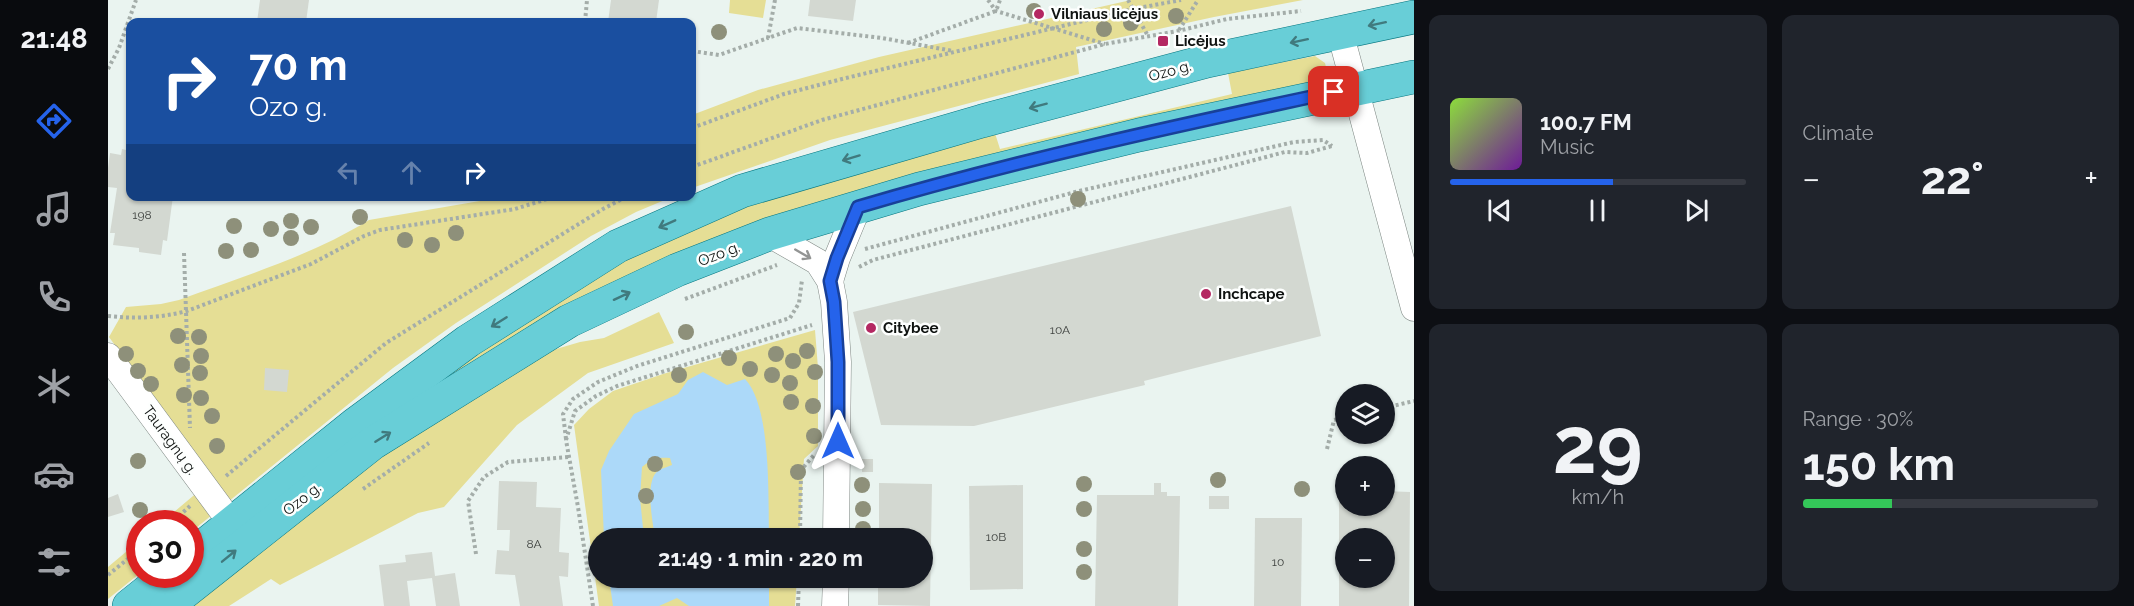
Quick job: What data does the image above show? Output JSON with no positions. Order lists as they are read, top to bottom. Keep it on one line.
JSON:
{"streets":{"main road":["Ozo g."],"street":["Tauragnų g."]},"crossings":[["Ozo g.","Tauragnų g."]],"places":{"other":["Vilniaus licėjus","Inchcape","Citybee"],"transit":["Licėjus"]},"house_numbers":["198","10A","10B","8A","10"],"page":{"tabs":"21:48","tile":["Climate",["29","km/h"],["Range · 30%","150 km"]],"turn":["70 m","Ozo g."],"song":["100.7 FM","Music"],"heat":["−","22°","+"],"map_buttons":["+","−"],"limit":"30","trip":"21:49 · 1 min · 220 m"}}
